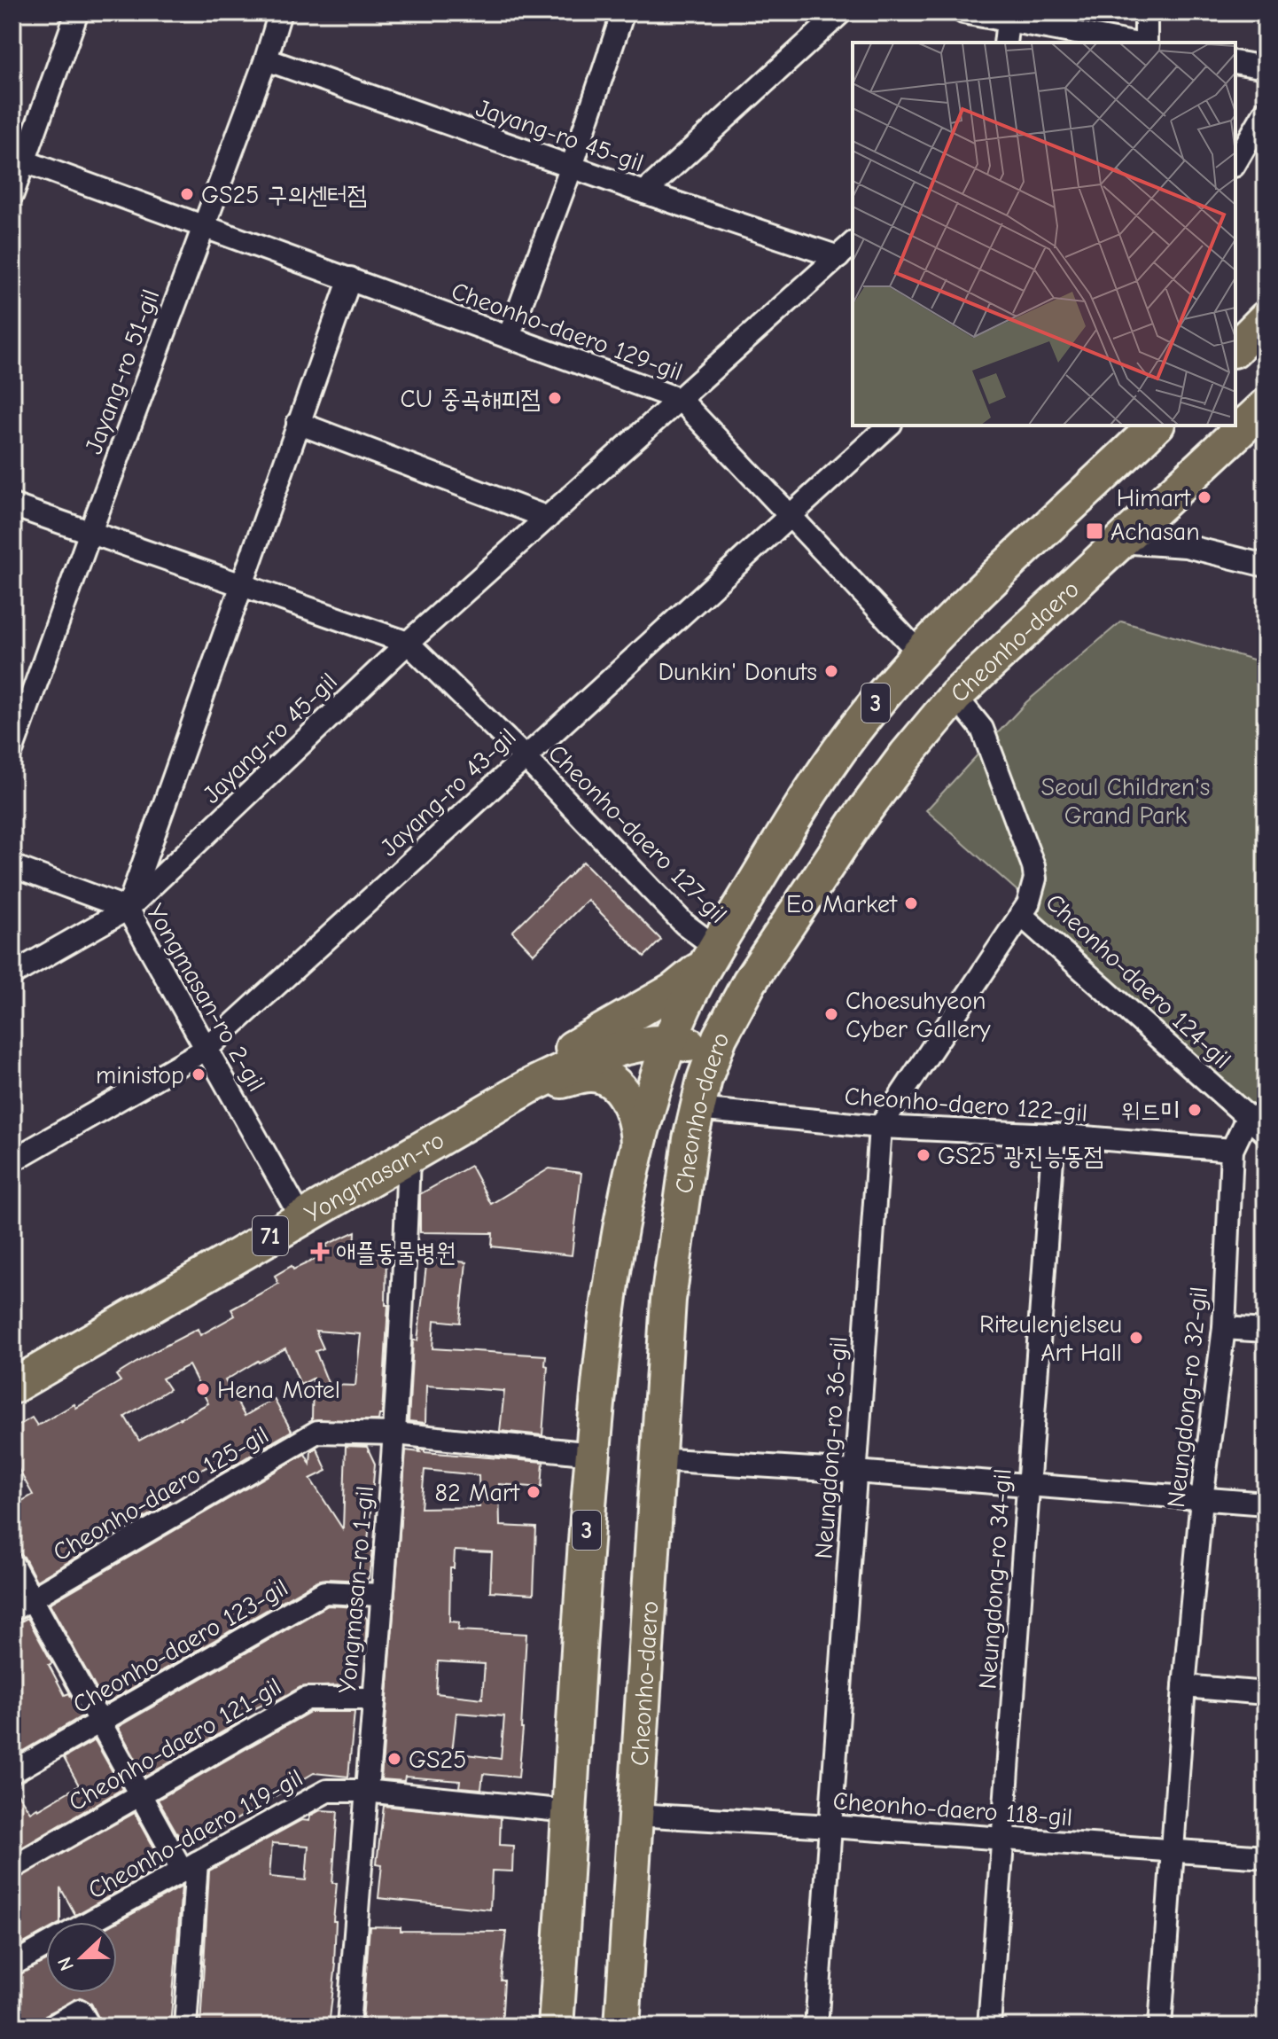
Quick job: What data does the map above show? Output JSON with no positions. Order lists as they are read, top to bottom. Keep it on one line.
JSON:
{"streets":{"main road":["Cheonho-daero","3","Yongmasan-ro","71"],"street":["Jayang-ro 45-gil","Cheonho-daero 129-gil","Jayang-ro 51-gil","Jayang-ro 43-gil","Cheonho-daero 127-gil","Cheonho-daero 124-gil","Yongmasan-ro 2-gil","Cheonho-daero 122-gil","Neungdong-ro 32-gil","Neungdong-ro 36-gil","Cheonho-daero 125-gil","Neungdong-ro 34-gil","Yongmasan-ro 1-gil","Cheonho-daero 123-gil","Cheonho-daero 121-gil","Cheonho-daero 118-gil","Cheonho-daero 119-gil"]},"crossings":[["Jayang-ro 45-gil","Cheonho-daero 129-gil"],["Jayang-ro 45-gil","Jayang-ro 51-gil"],["Jayang-ro 45-gil","Cheonho-daero 127-gil"],["Jayang-ro 45-gil","Yongmasan-ro 2-gil"],["Cheonho-daero 129-gil","Jayang-ro 51-gil"],["Cheonho-daero 129-gil","Cheonho-daero"],["Cheonho-daero 129-gil","Jayang-ro 43-gil"],["Jayang-ro 51-gil","Cheonho-daero 127-gil"],["Cheonho-daero","Cheonho-daero 127-gil"],["Cheonho-daero","Cheonho-daero 124-gil"],["Cheonho-daero","Cheonho-daero 122-gil"],["Cheonho-daero","Yongmasan-ro"],["Cheonho-daero","Cheonho-daero 125-gil"],["Cheonho-daero","Cheonho-daero 118-gil"],["Cheonho-daero","Cheonho-daero 119-gil"],["Jayang-ro 43-gil","Cheonho-daero 127-gil"],["Jayang-ro 43-gil","Yongmasan-ro 2-gil"],["Cheonho-daero 124-gil","Neungdong-ro 32-gil"],["Cheonho-daero 124-gil","Neungdong-ro 36-gil"],["Yongmasan-ro 2-gil","Yongmasan-ro"],["Cheonho-daero 122-gil","Neungdong-ro 32-gil"],["Cheonho-daero 122-gil","Neungdong-ro 36-gil"],["Cheonho-daero 122-gil","Neungdong-ro 34-gil"],["Yongmasan-ro","Yongmasan-ro 1-gil"],["Neungdong-ro 32-gil","Cheonho-daero 118-gil"],["Neungdong-ro 36-gil","Cheonho-daero 118-gil"],["Cheonho-daero 125-gil","Yongmasan-ro 1-gil"],["Neungdong-ro 34-gil","Cheonho-daero 118-gil"],["Yongmasan-ro 1-gil","Cheonho-daero 123-gil"],["Yongmasan-ro 1-gil","Cheonho-daero 121-gil"],["Yongmasan-ro 1-gil","Cheonho-daero 119-gil"]],"parks":["Seoul Children's Grand Park"],"places":{"other":["GS25 구의센터점","CU 중곡해피점","Himart","Dunkin' Donuts","Eo Market","Choesuhyeon Cyber Gallery","ministop","위드미","GS25 광진능동점","Riteulenjelseu Art Hall","Hena Motel","82 Mart","GS25"],"transit":["Achasan"],"health":["애플동물병원"]},"north":"left"}
